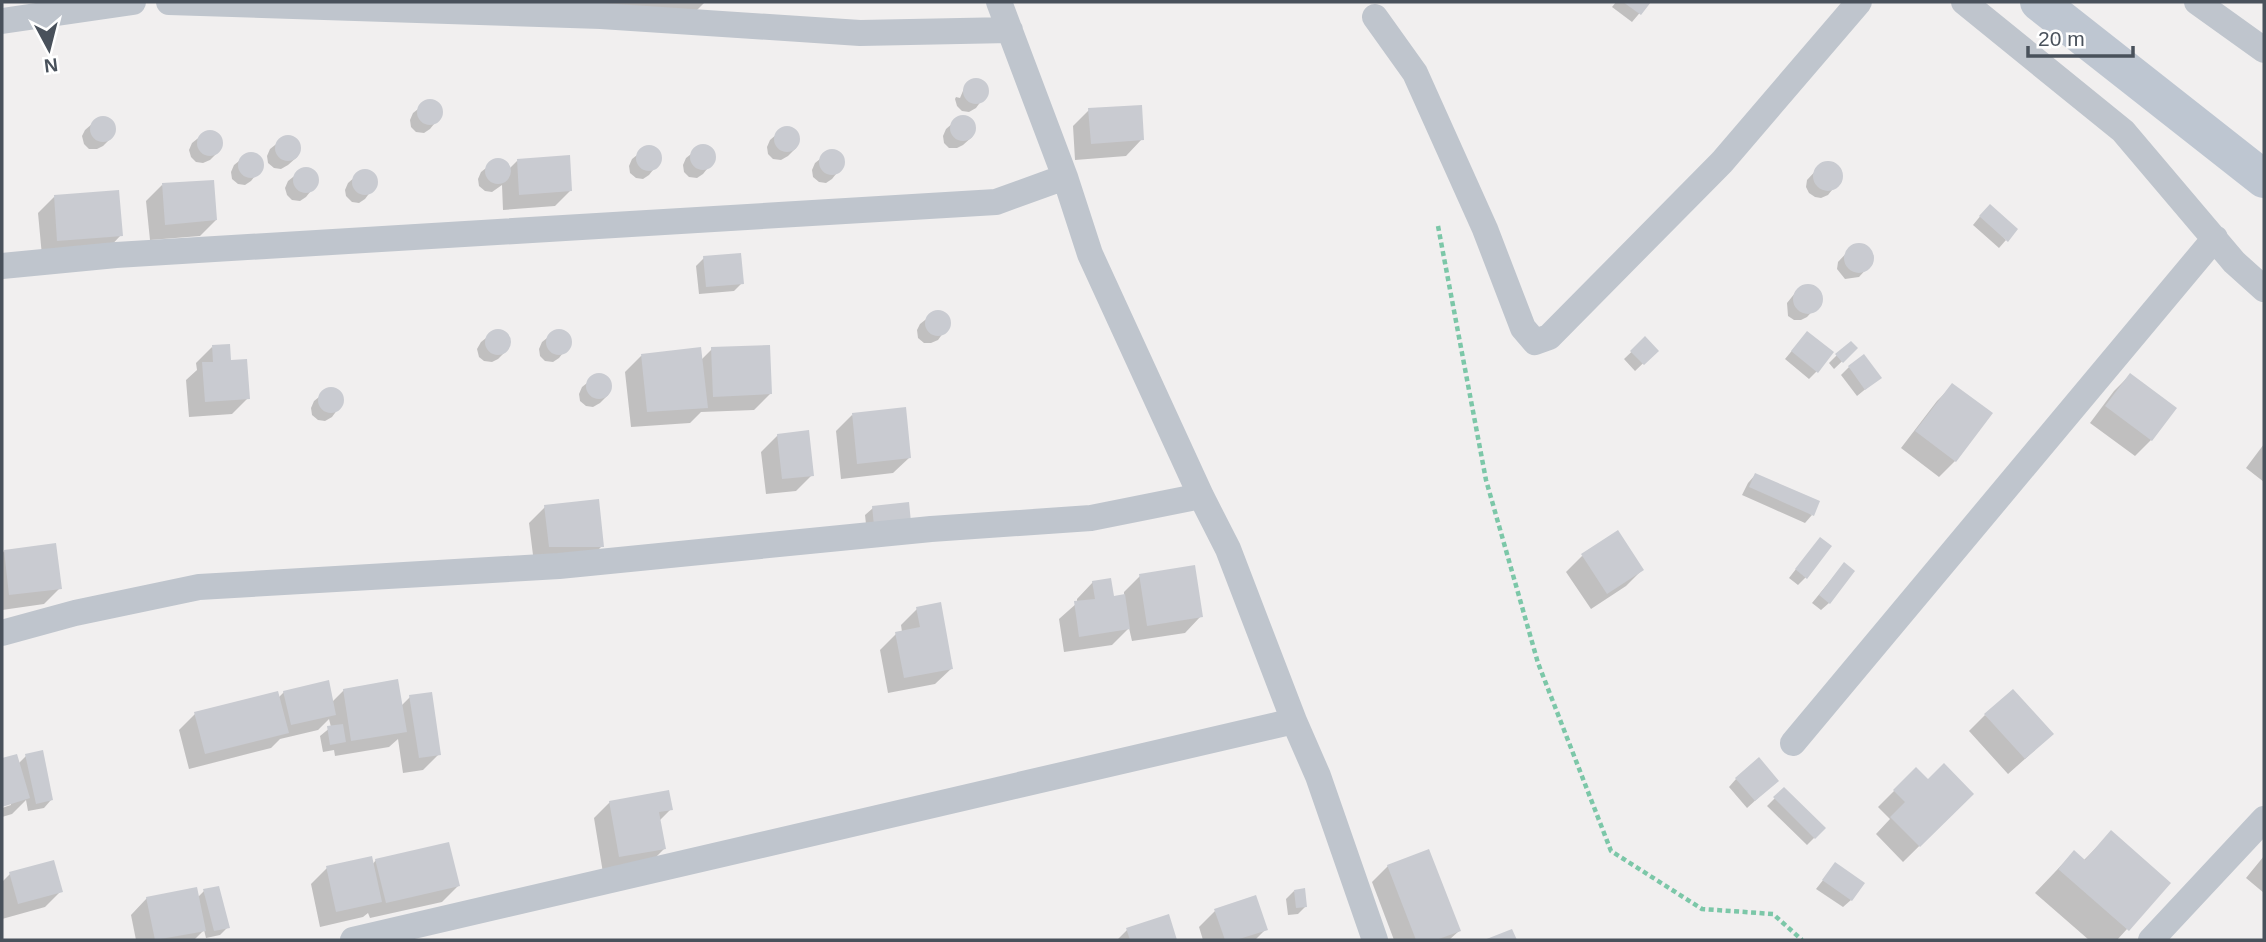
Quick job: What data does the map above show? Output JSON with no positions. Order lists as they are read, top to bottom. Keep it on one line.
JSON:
{"scale_bar":"20 m","north":"bottom"}
